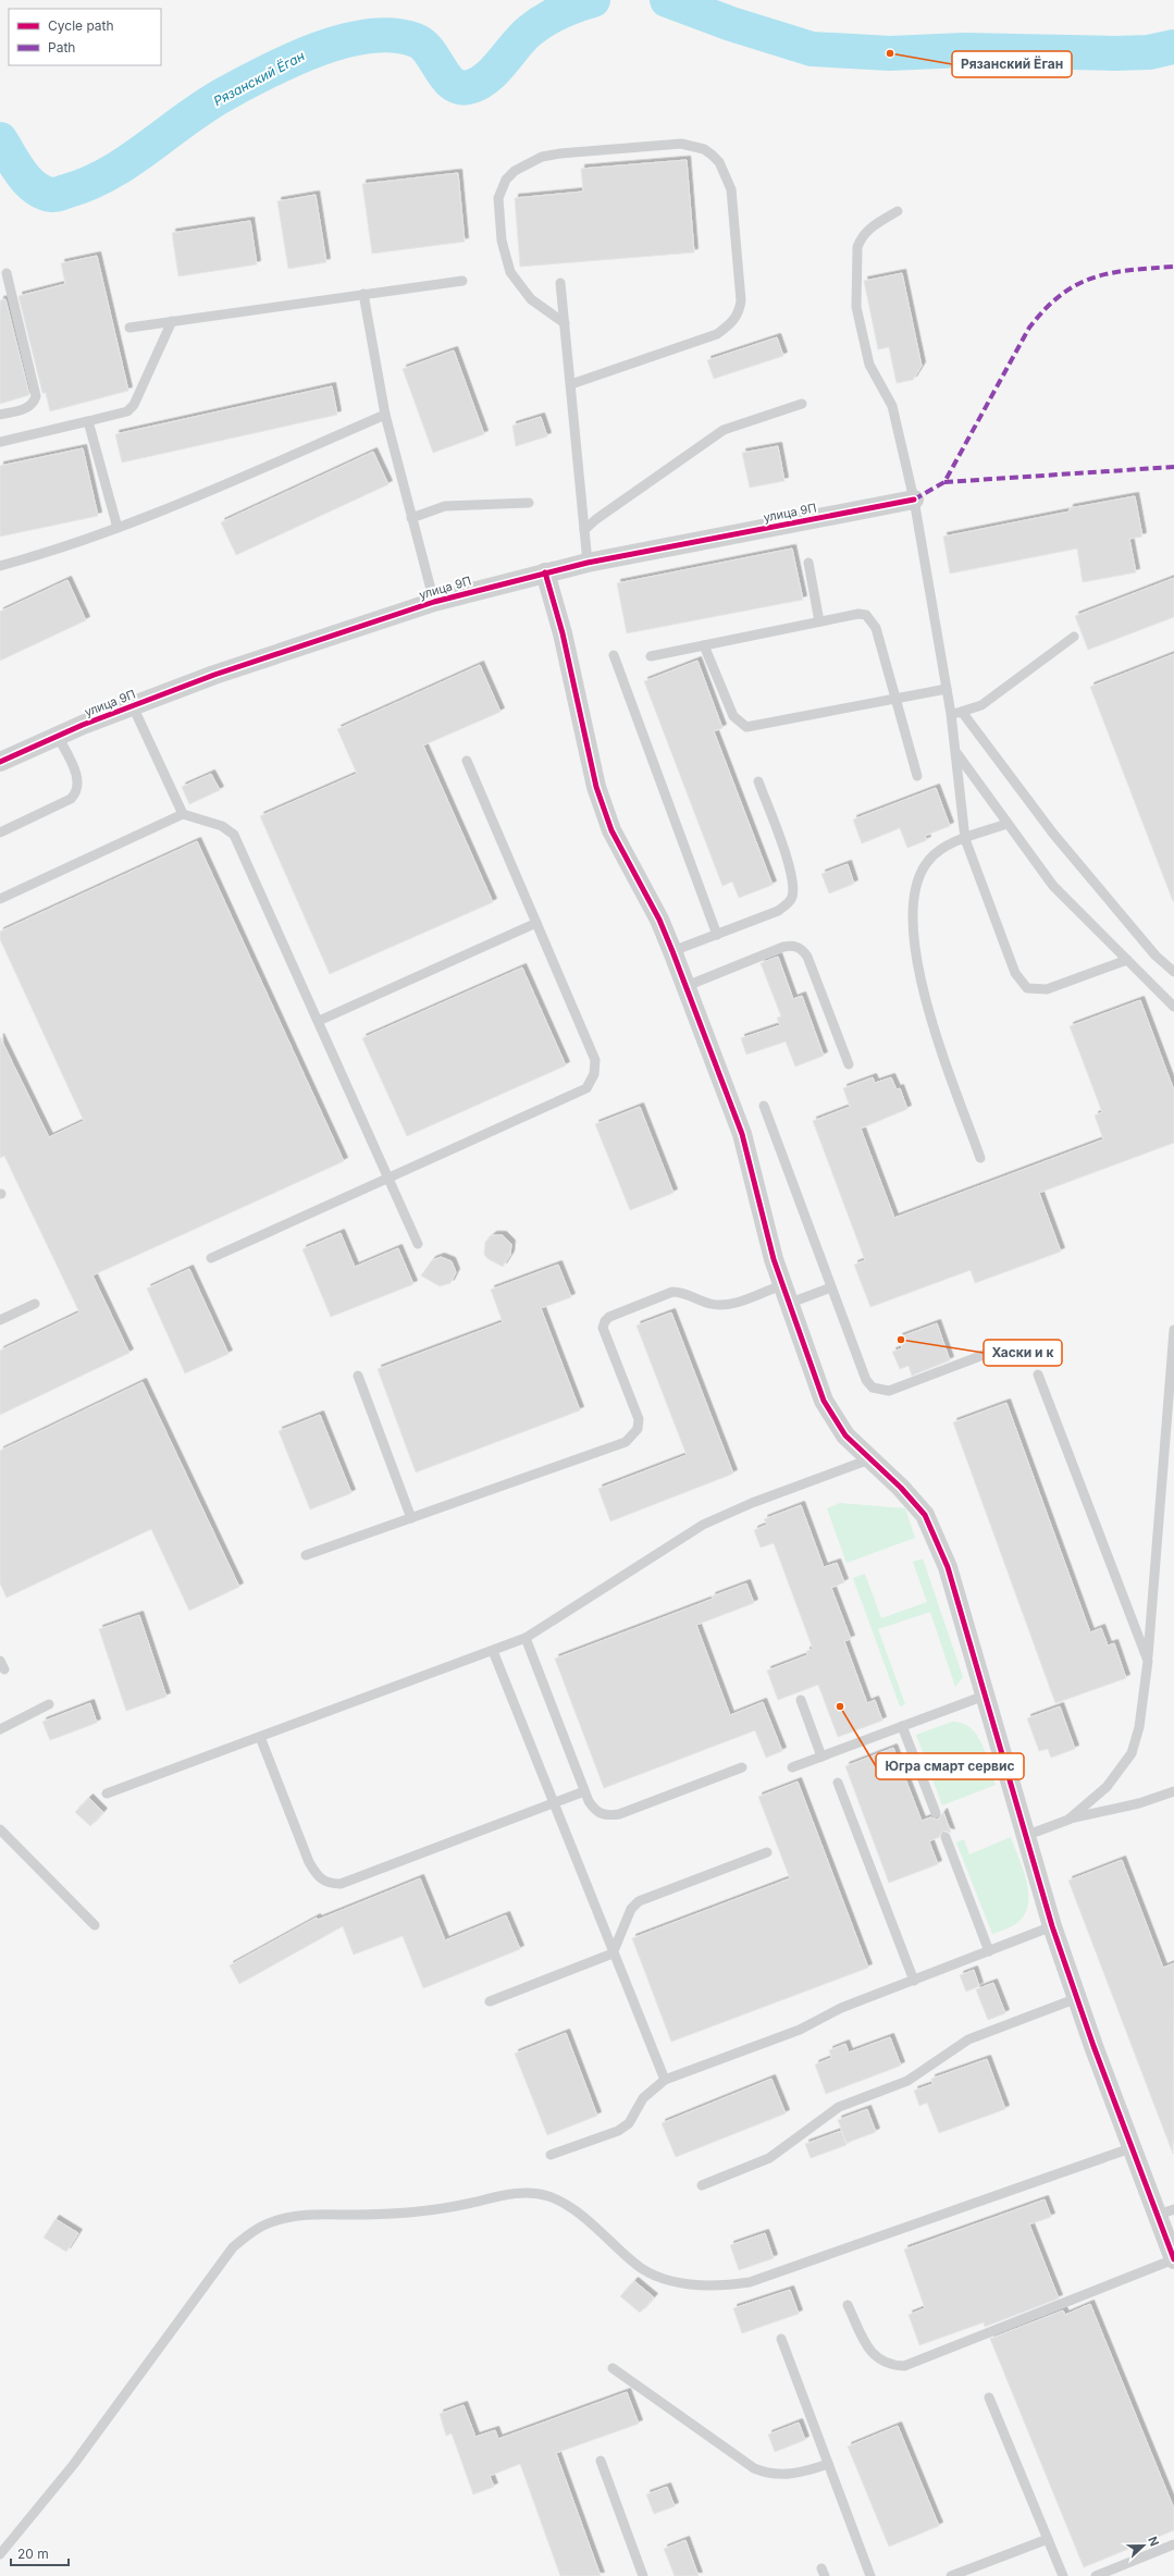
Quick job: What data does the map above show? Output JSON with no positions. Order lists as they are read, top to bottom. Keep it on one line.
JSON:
{"streets":{"street":["улица 9П"]},"water":["Рязанский Ёган"],"places":["Рязанский Ёган","Хаски и к","Югра смарт сервис"],"legend":["Cycle path","Path"],"scale_bar":"20 m","north":"right"}
